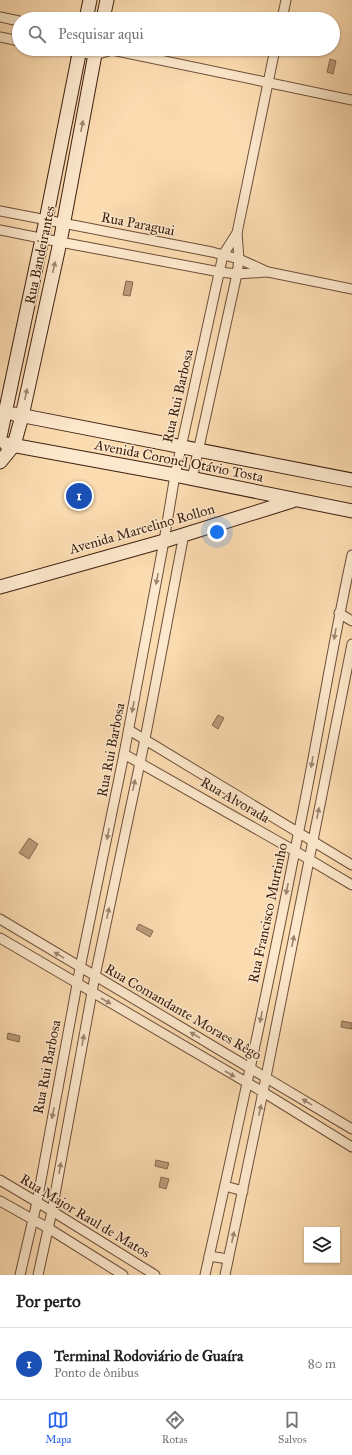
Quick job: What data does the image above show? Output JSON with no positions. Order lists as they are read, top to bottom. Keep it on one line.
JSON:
{"streets":{"street":["Rua Paraguai","Rua Bandeirantes","Rua Rui Barbosa","Avenida Coronel Otávio Tosta","Avenida Marcelino Rollon","Rua Alvorada","Rua Francisco Murtinho","Rua Comandante Moraes Rêgo","Rua Major Raul de Matos"]},"crossings":[["Rua Paraguai","Rua Bandeirantes"],["Rua Paraguai","Rua Rui Barbosa"],["Rua Bandeirantes","Avenida Coronel Otávio Tosta"],["Rua Rui Barbosa","Avenida Coronel Otávio Tosta"],["Rua Rui Barbosa","Avenida Marcelino Rollon"],["Rua Rui Barbosa","Rua Alvorada"],["Rua Rui Barbosa","Rua Comandante Moraes Rêgo"],["Rua Rui Barbosa","Rua Major Raul de Matos"],["Avenida Coronel Otávio Tosta","Avenida Marcelino Rollon"],["Rua Alvorada","Rua Francisco Murtinho"],["Rua Francisco Murtinho","Rua Comandante Moraes Rêgo"]],"page":{"search":"Pesquisar aqui","pins":"1","heading":"Por perto","list":[{"mark":"1","name":"Terminal Rodoviário de Guaíra","note":"Ponto de ônibus","value":"80 m"}],"nav":["Mapa","Rotas","Salvos"]}}
